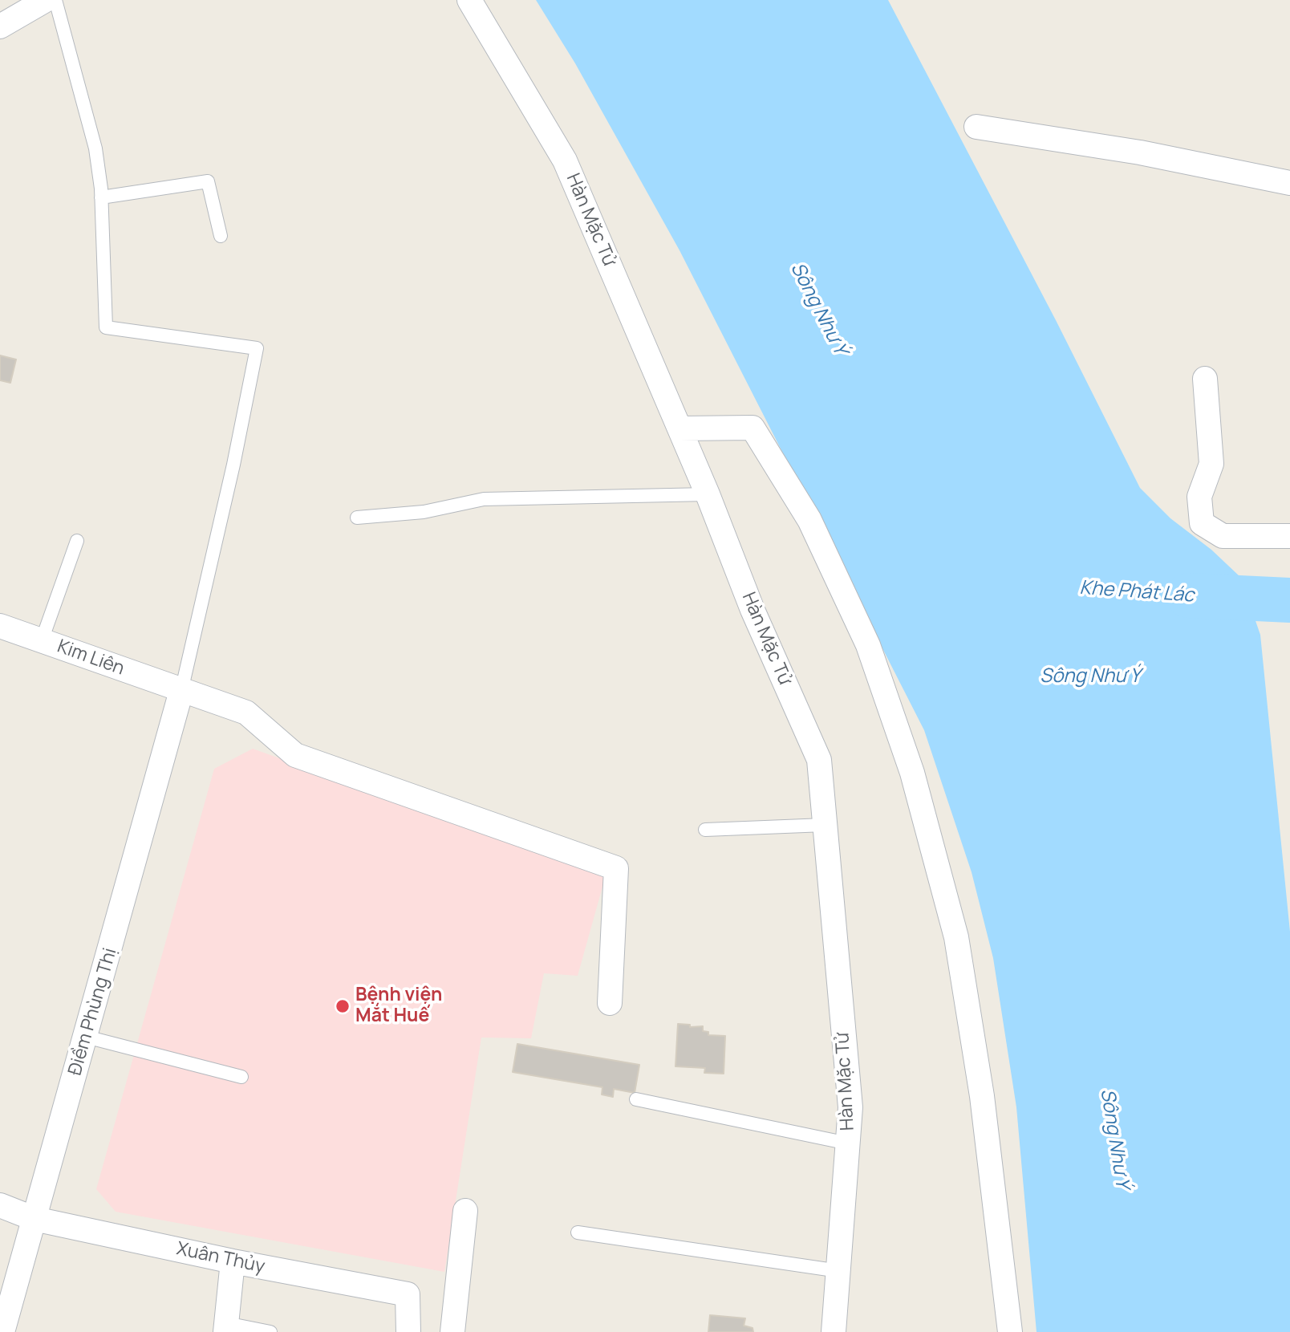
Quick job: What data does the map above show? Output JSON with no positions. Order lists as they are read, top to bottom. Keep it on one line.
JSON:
{"streets":{"street":["Hàn Mặc Tử","Kim Liên","Điềm Phùng Thị","Xuân Thủy"]},"crossings":[["Kim Liên","Điềm Phùng Thị"],["Điềm Phùng Thị","Xuân Thủy"]],"water":["Sông Như Ý","Khe Phát Lác"],"places":["Bệnh viện Mắt Huế"]}
